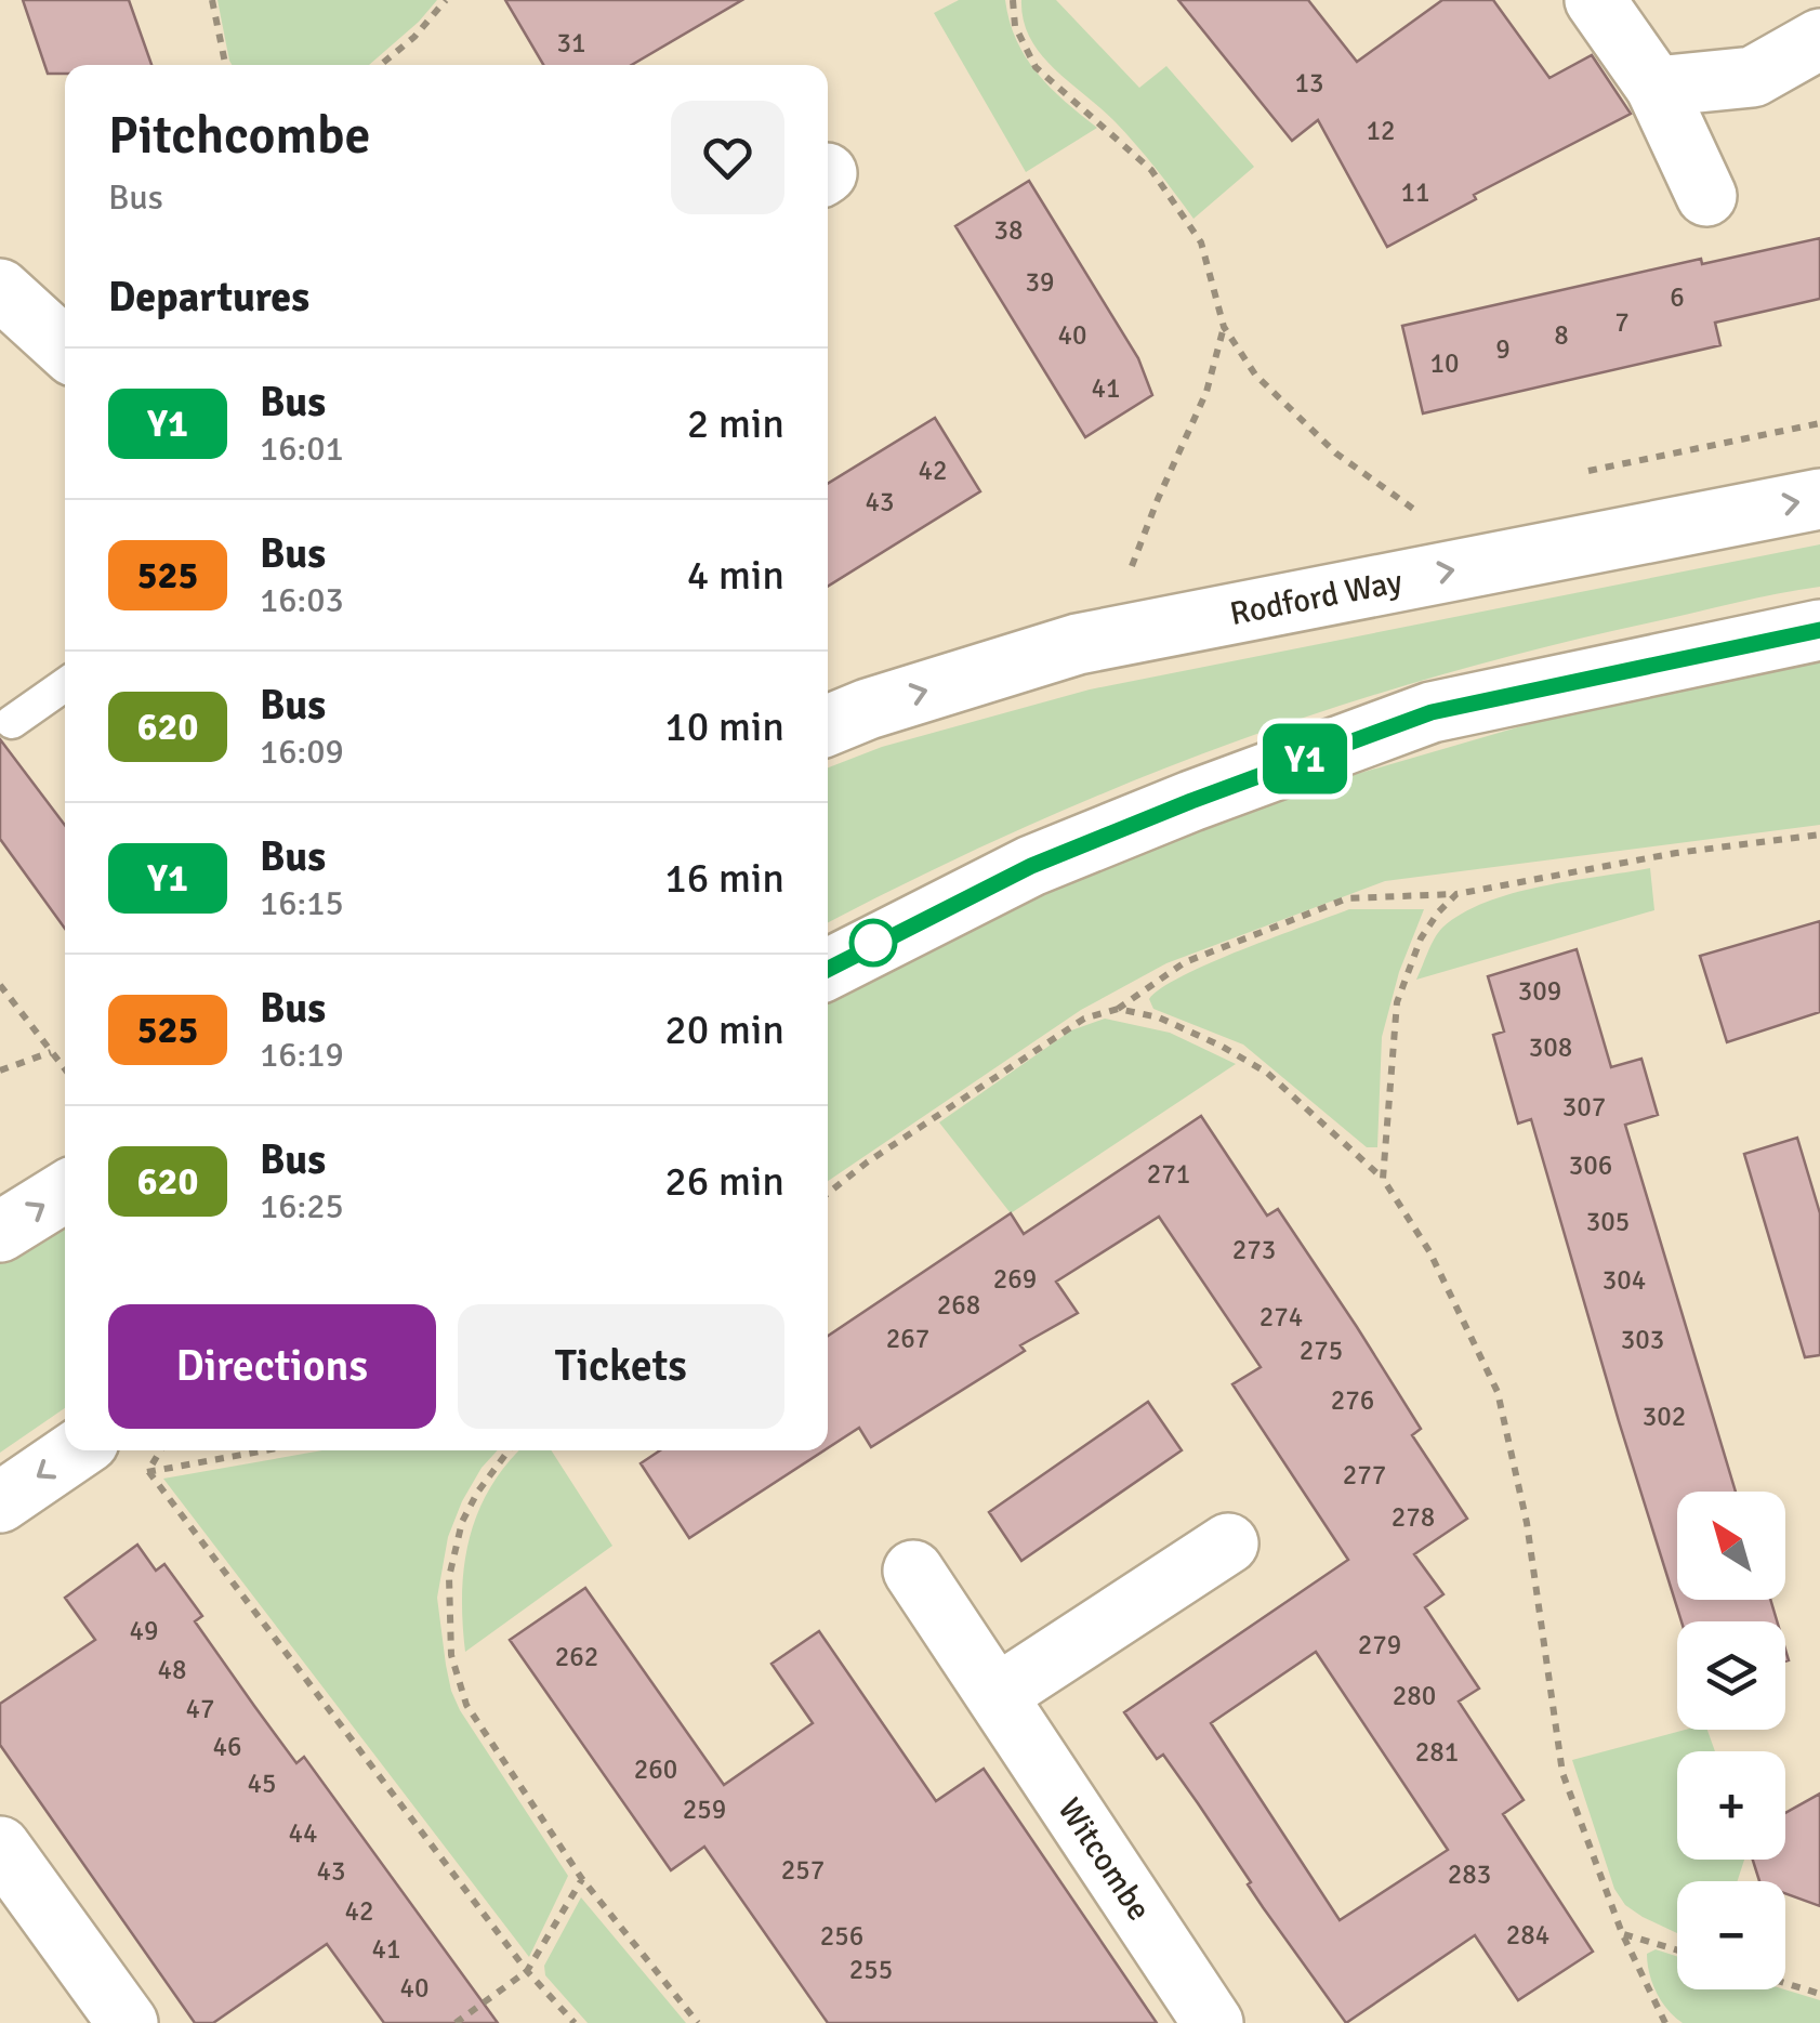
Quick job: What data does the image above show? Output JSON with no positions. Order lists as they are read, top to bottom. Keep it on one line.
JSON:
{"streets":{"street":["Rodford Way","Witcombe"]},"lines":["bus line Y1"],"house_numbers":["31","13","12","11","38","39","6","7","40","8","9","10","41","42","43","309","308","307","306","271","305","273","269","304","268","274","267","303","275","276","302","277","278","49","279","262","48","280","47","46","281","260","45","259","44","257","43","283","42","284","256","41","255","40"],"north":"top left","page":{"on_map":"Y1","heading":[["Pitchcombe","Bus"],"Departures"],"list":[{"mark":"Y1","name":"Bus","note":"16:01","value":"2 min"},{"mark":"525","name":"Bus","note":"16:03","value":"4 min"},{"mark":"620","name":"Bus","note":"16:09","value":"10 min"},{"mark":"Y1","name":"Bus","note":"16:15","value":"16 min"},{"mark":"525","name":"Bus","note":"16:19","value":"20 min"},{"mark":"620","name":"Bus","note":"16:25","value":"26 min"}],"buttons":["Directions","Tickets"],"map_buttons":["+","−"]}}
